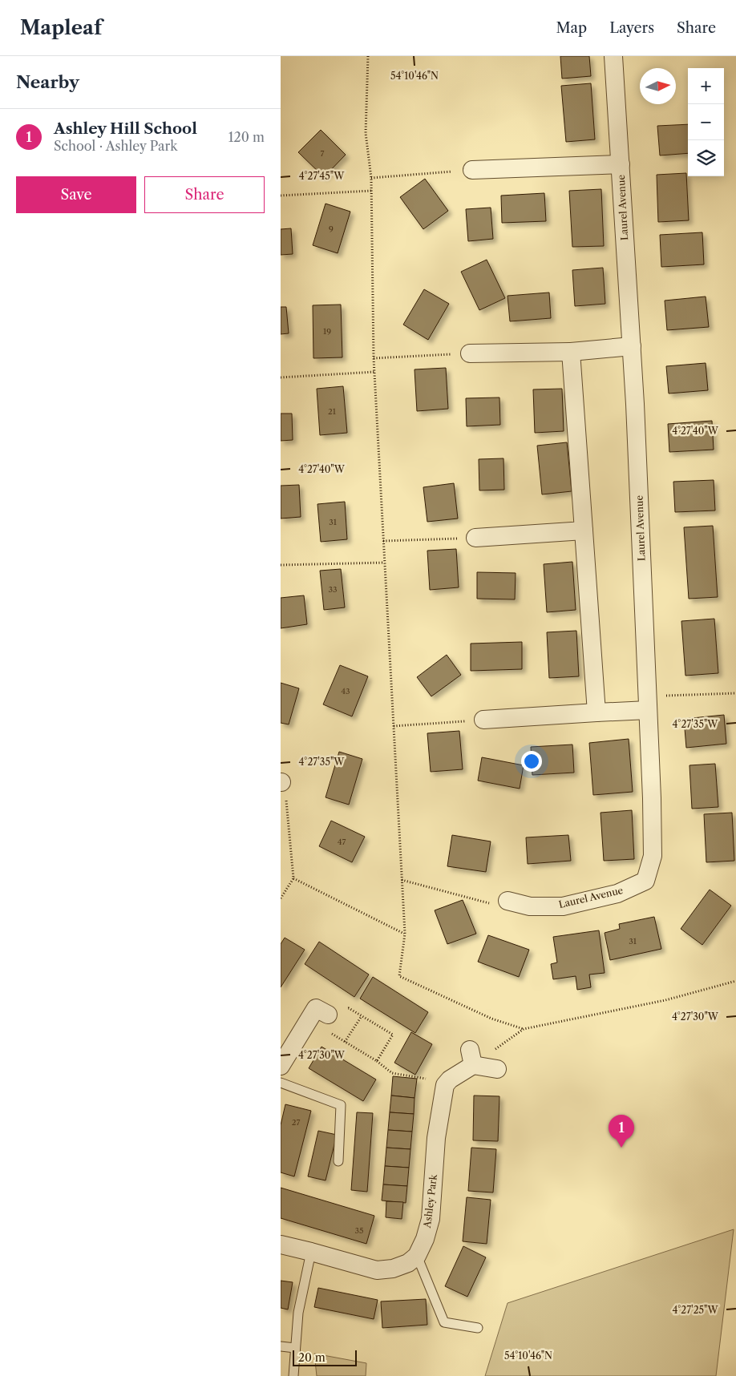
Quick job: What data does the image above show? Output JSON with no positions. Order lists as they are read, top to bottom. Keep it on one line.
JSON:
{"streets":{"street":["Laurel Avenue","Ashley Park"]},"house_numbers":["7","9","19","21","31","33","43","47","31","27","35"],"scale_bar":"20 m","north":"right","page":{"header":"Mapleaf","nav":["Map","Layers","Share"],"heading":"Nearby","map_buttons":["+","−"],"list":[{"mark":"1","name":"Ashley Hill School","note":"School · Ashley Park","value":"120 m"}],"buttons":["Save","Share"],"pins":"1","scale":"20 m"},"coordinates":["54°10'46\"N","4°27'45\"W","4°27'40\"W","4°27'35\"W","4°27'30\"W","4°27'25\"W"]}
